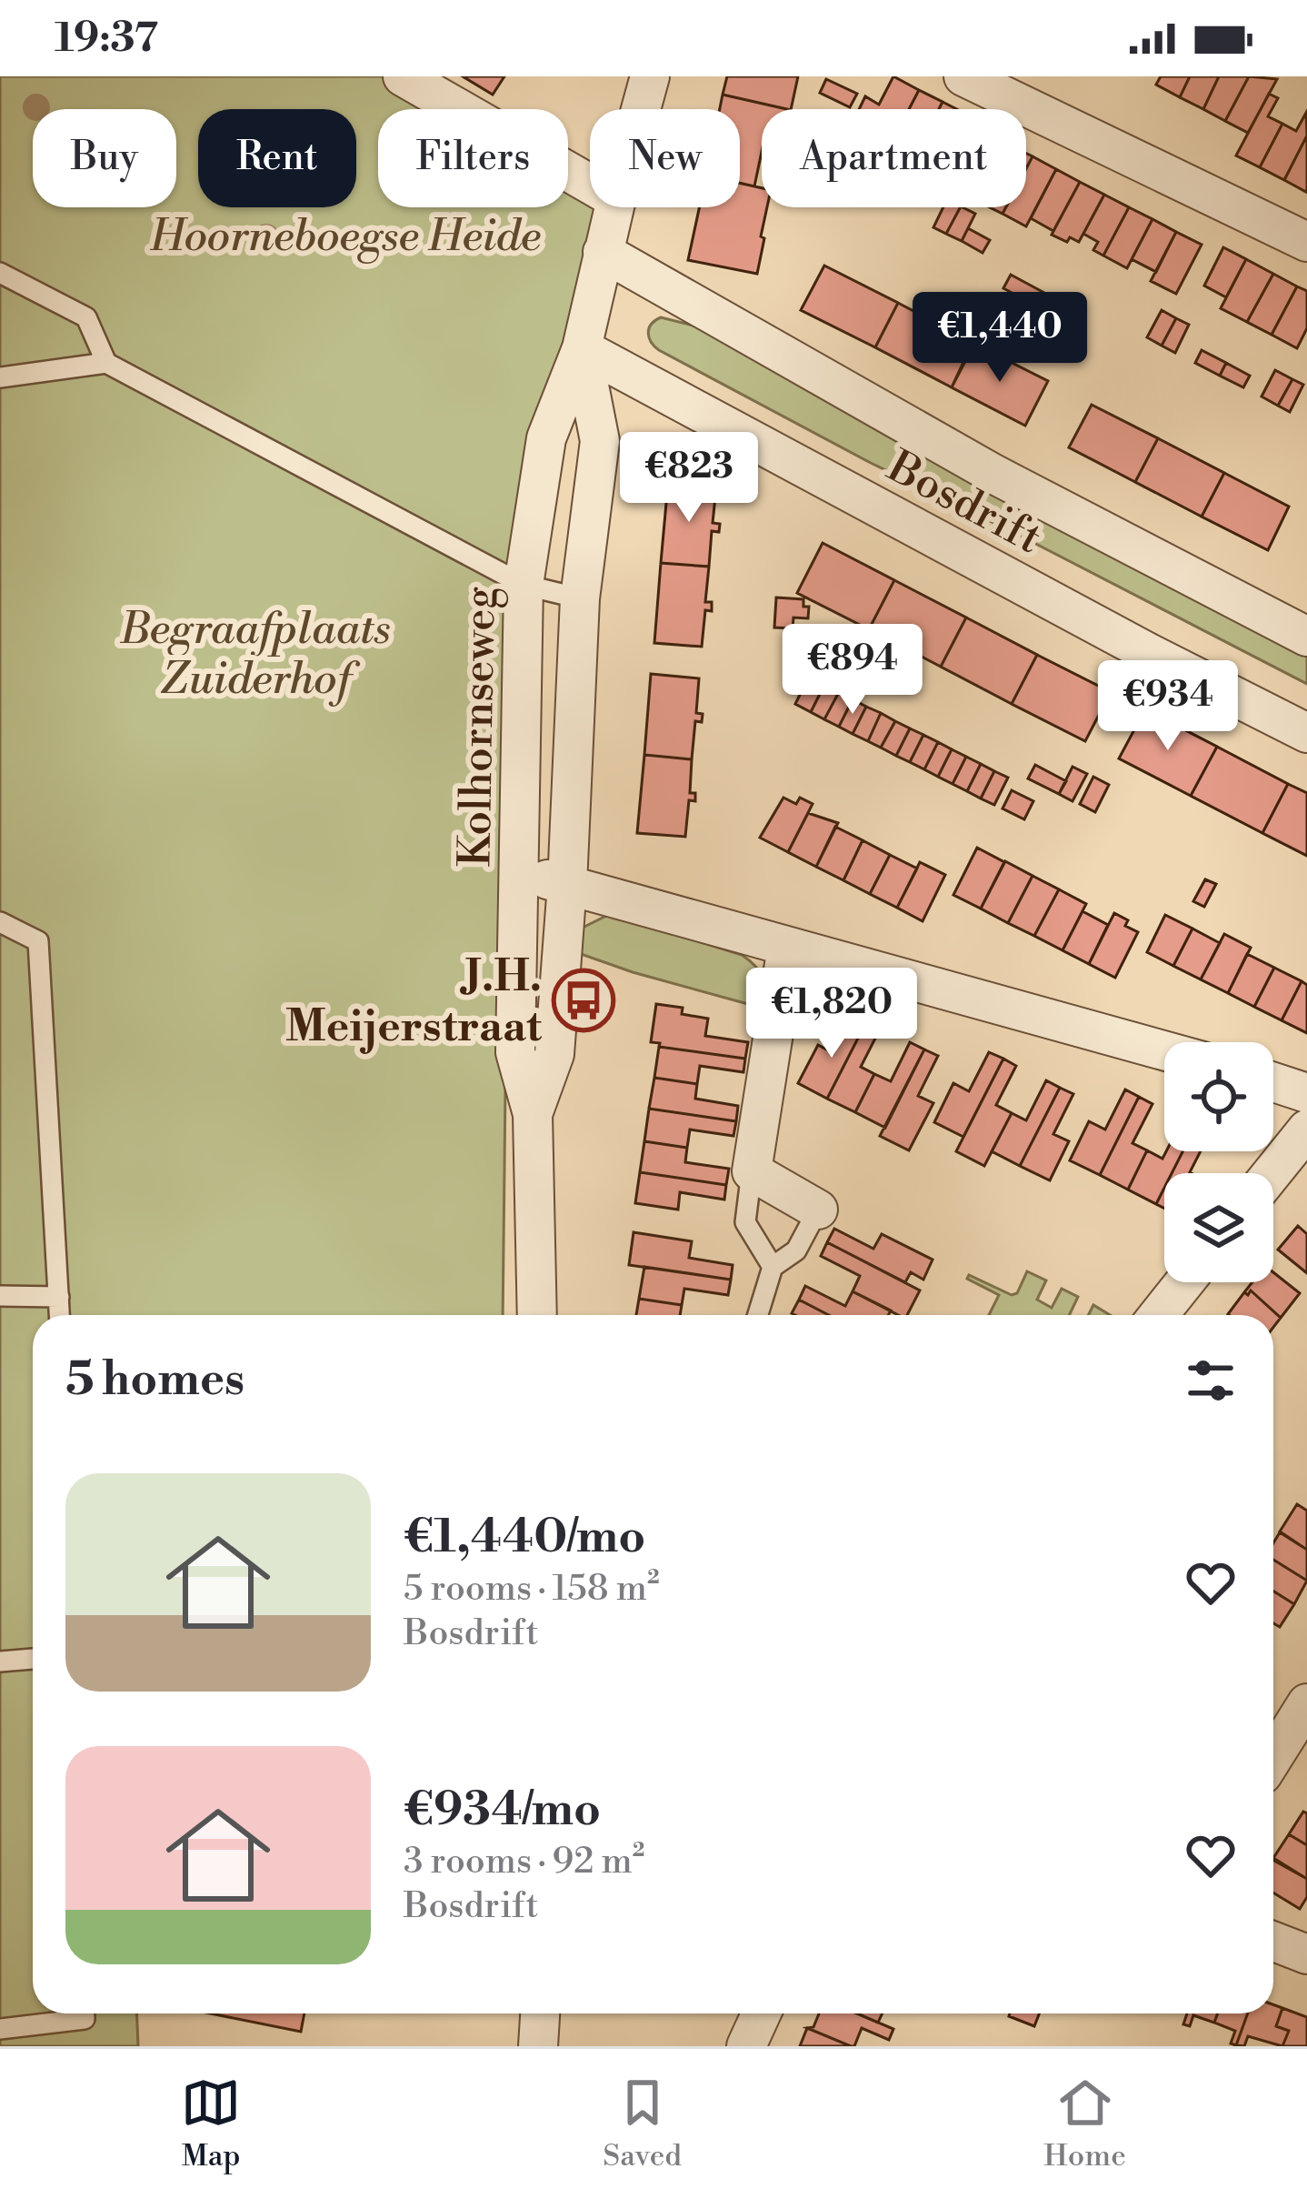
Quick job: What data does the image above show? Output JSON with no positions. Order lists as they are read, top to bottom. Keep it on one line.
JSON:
{"streets":{"street":["Bosdrift","Kolhornseweg"]},"crossings":[["Bosdrift","Kolhornseweg"]],"parks":["Hoorneboegse Heide","Begraafplaats Zuiderhof"],"places":{"bus stop":["J.H. Meijerstraat"]},"page":{"status":"19:37","chip":["Buy","Rent","Filters","New","Apartment"],"price":["€1,440","€823","€894","€934","€1,820"],"heading":"5 homes","list":[{"name":"€1,440/mo","note":"5 rooms · 158 m² · Bosdrift"},{"name":"€934/mo","note":"3 rooms · 92 m² · Bosdrift"}],"tabs":["Map","Saved","Home"]}}
